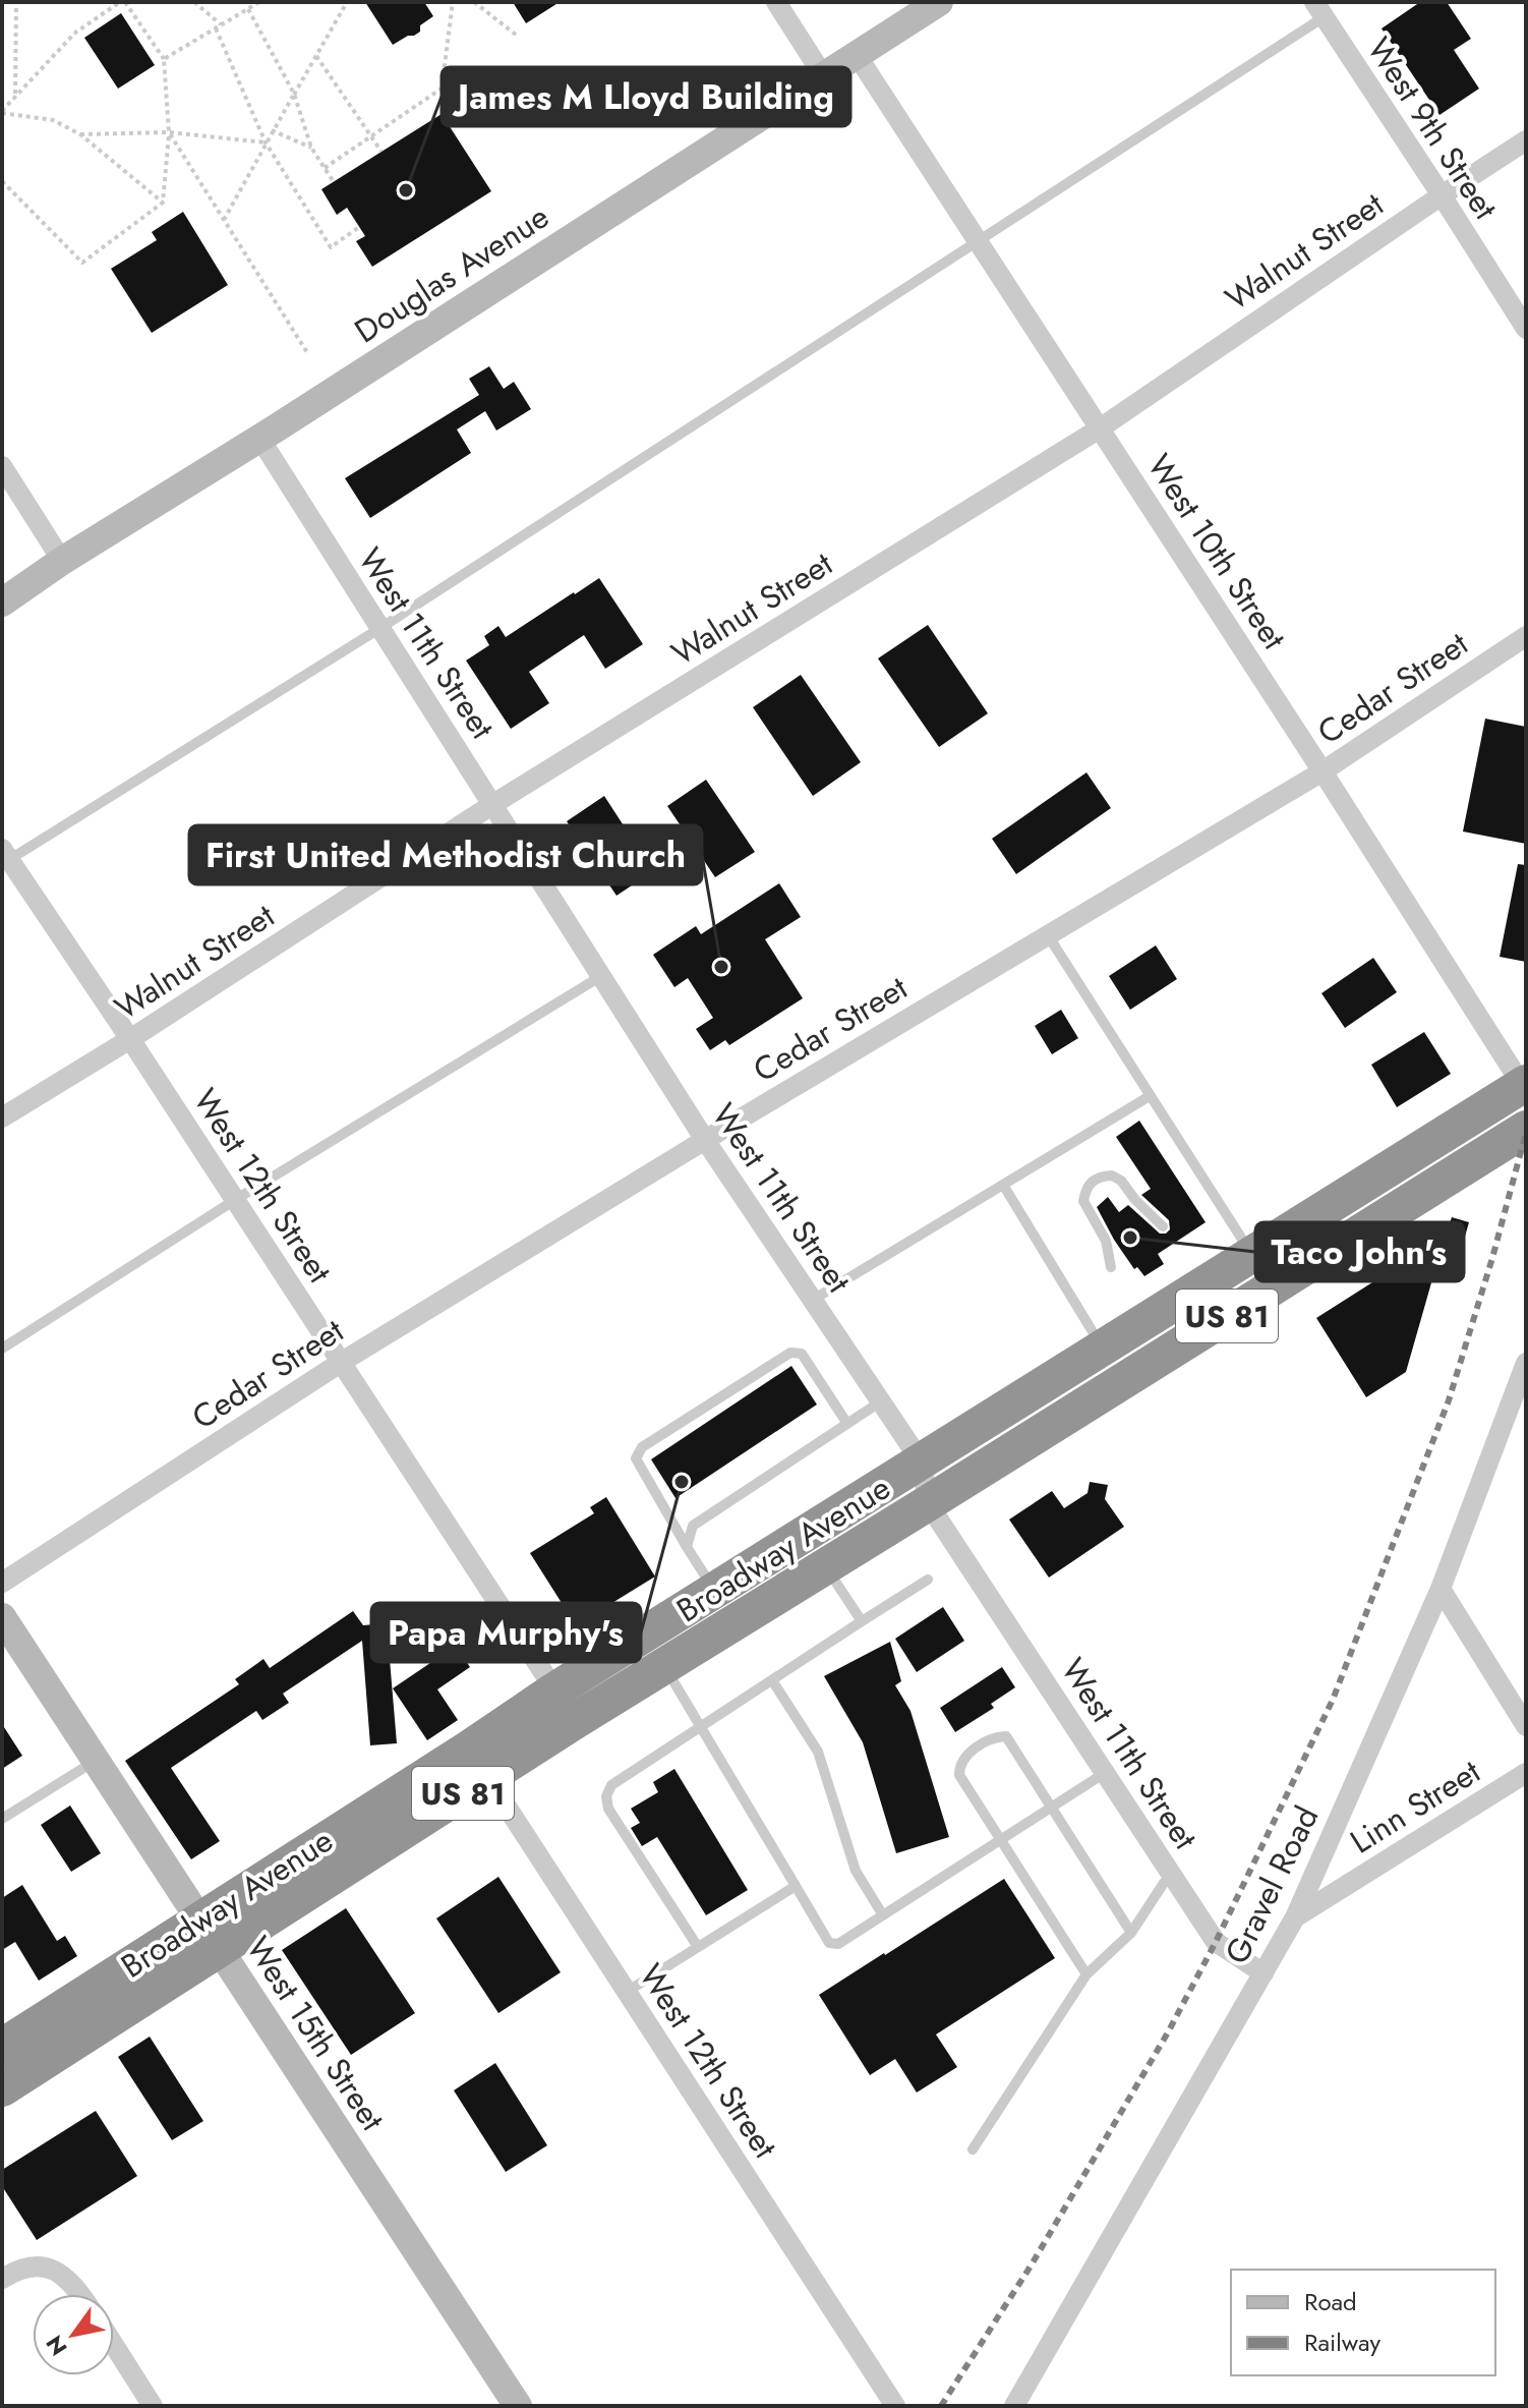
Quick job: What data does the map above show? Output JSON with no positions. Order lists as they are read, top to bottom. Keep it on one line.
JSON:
{"streets":{"highway":["US 81","Broadway Avenue"],"street":["West 9th Street","Walnut Street","Douglas Avenue","West 10th Street","West 11th Street","Cedar Street","West 12th Street","Linn Street","Gravel Road","West 15th Street"]},"crossings":[["West 9th Street","Walnut Street"],["Walnut Street","West 10th Street"],["Walnut Street","West 11th Street"],["Walnut Street","West 12th Street"],["Douglas Avenue","West 10th Street"],["Douglas Avenue","West 11th Street"],["West 10th Street","Cedar Street"],["West 10th Street","Broadway Avenue"],["West 11th Street","Cedar Street"],["West 11th Street","Broadway Avenue"],["West 11th Street","Gravel Road"],["Cedar Street","West 12th Street"],["West 12th Street","Broadway Avenue"],["Broadway Avenue","West 15th Street"],["Linn Street","Gravel Road"]],"places":["James M Lloyd Building","First United Methodist Church","Taco John's","Papa Murphy's"],"legend":["Road","Railway"],"north":"bottom left"}
